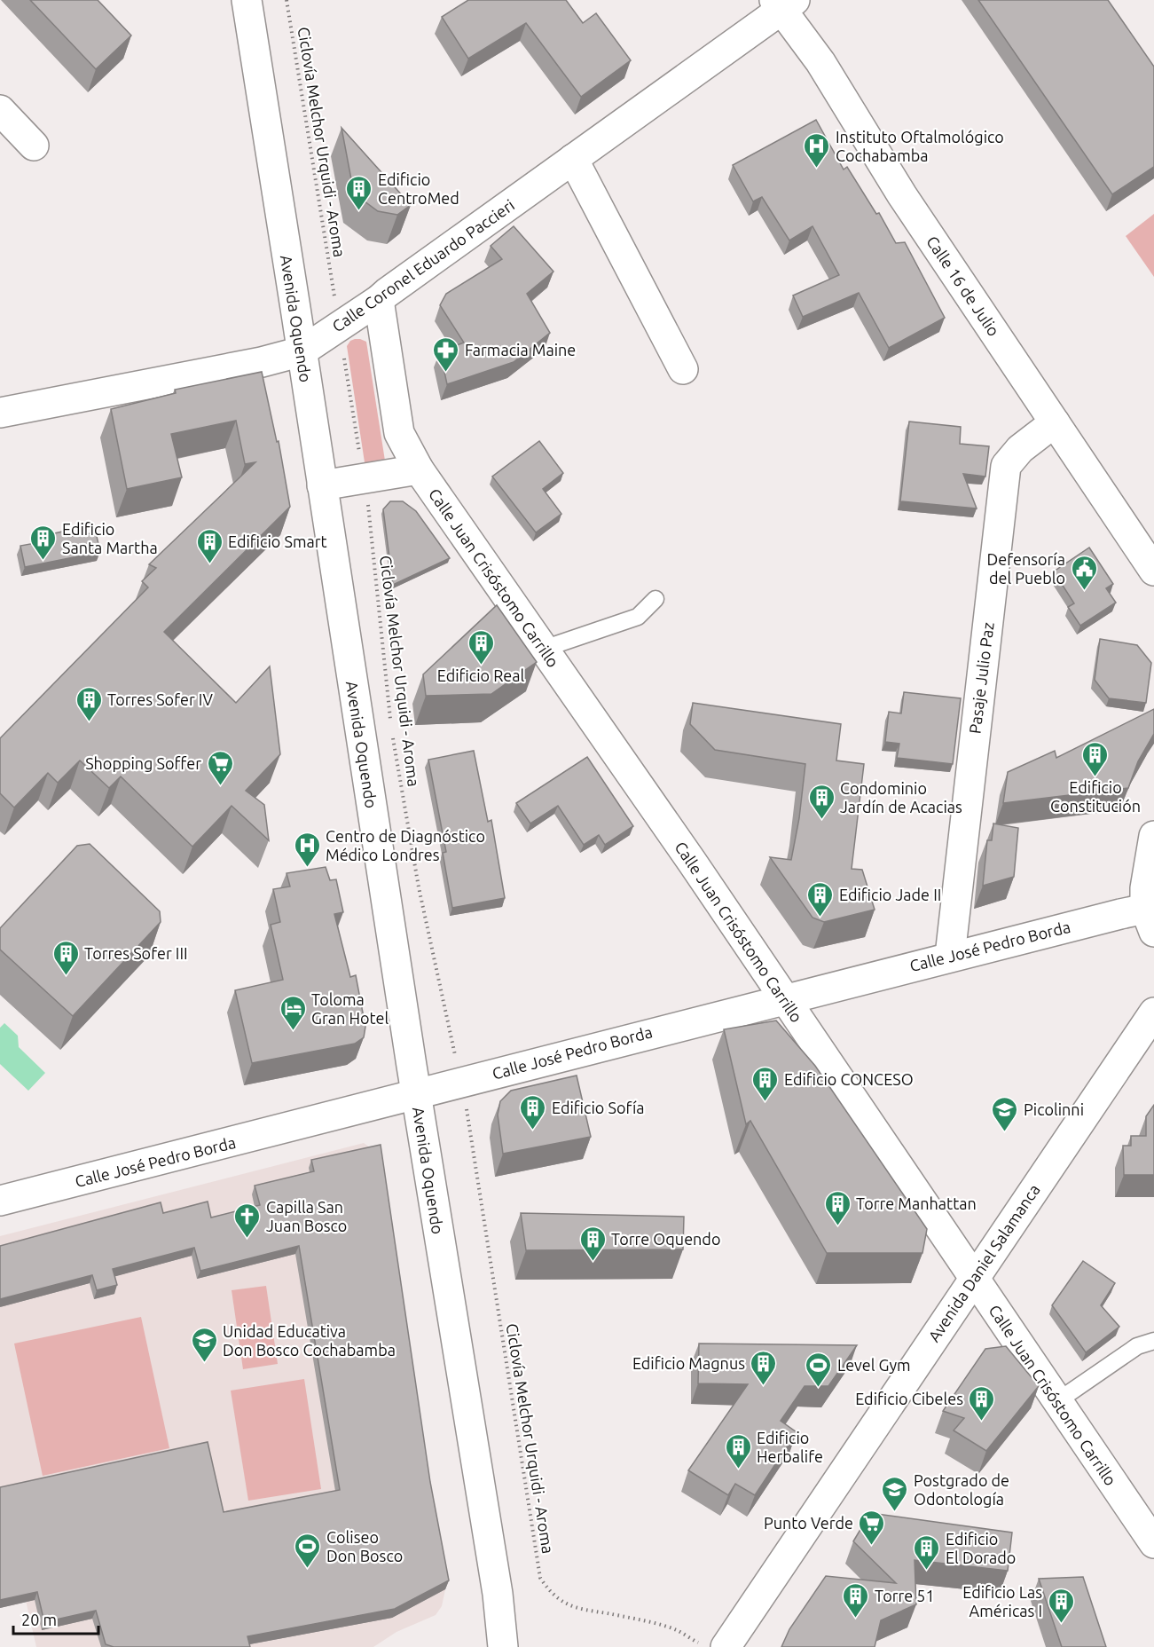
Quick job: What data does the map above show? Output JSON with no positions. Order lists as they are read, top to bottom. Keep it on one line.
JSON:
{"streets":{"street":["Calle Coronel Eduardo Paccieri","Calle 16 de Julio","Avenida Oquendo","Calle Juan Crisóstomo Carrillo","Pasaje Julio Paz","Calle José Pedro Borda","Avenida Daniel Salamanca"],"path":["Ciclovía Melchor Urquidi - Aroma"]},"crossings":[["Calle Coronel Eduardo Paccieri","Calle 16 de Julio"],["Calle Coronel Eduardo Paccieri","Avenida Oquendo"],["Calle Coronel Eduardo Paccieri","Calle Juan Crisóstomo Carrillo"],["Calle 16 de Julio","Pasaje Julio Paz"],["Avenida Oquendo","Calle José Pedro Borda"],["Calle Juan Crisóstomo Carrillo","Calle José Pedro Borda"],["Calle Juan Crisóstomo Carrillo","Avenida Daniel Salamanca"],["Pasaje Julio Paz","Calle José Pedro Borda"]],"places":{"hospital":["Instituto Oftalmológico Cochabamba","Centro de Diagnóstico Médico Londres"],"building":["Edificio CentroMed","Edificio Santa Martha","Edificio Smart","Edificio Real","Torres Sofer IV","Edificio Constitución","Condominio Jardín de Acacias","Edificio Jade II","Torres Sofer III","Edificio CONCESO","Edificio Sofía","Torre Manhattan","Torre Oquendo","Edificio Magnus","Edificio Cibeles","Edificio Herbalife","Edificio El Dorado","Torre 51","Edificio Las Américas I"],"pharmacy":["Farmacia Maine"],"public building":["Defensoría del Pueblo"],"supermarket":["Shopping Soffer","Punto Verde"],"hotel":["Toloma Gran Hotel"],"school or university":["Picolinni","Unidad Educativa Don Bosco Cochabamba","Postgrado de Odontología"],"church":["Capilla San Juan Bosco"],"sports":["Level Gym","Coliseo Don Bosco"]},"scale_bar":"20 m"}
